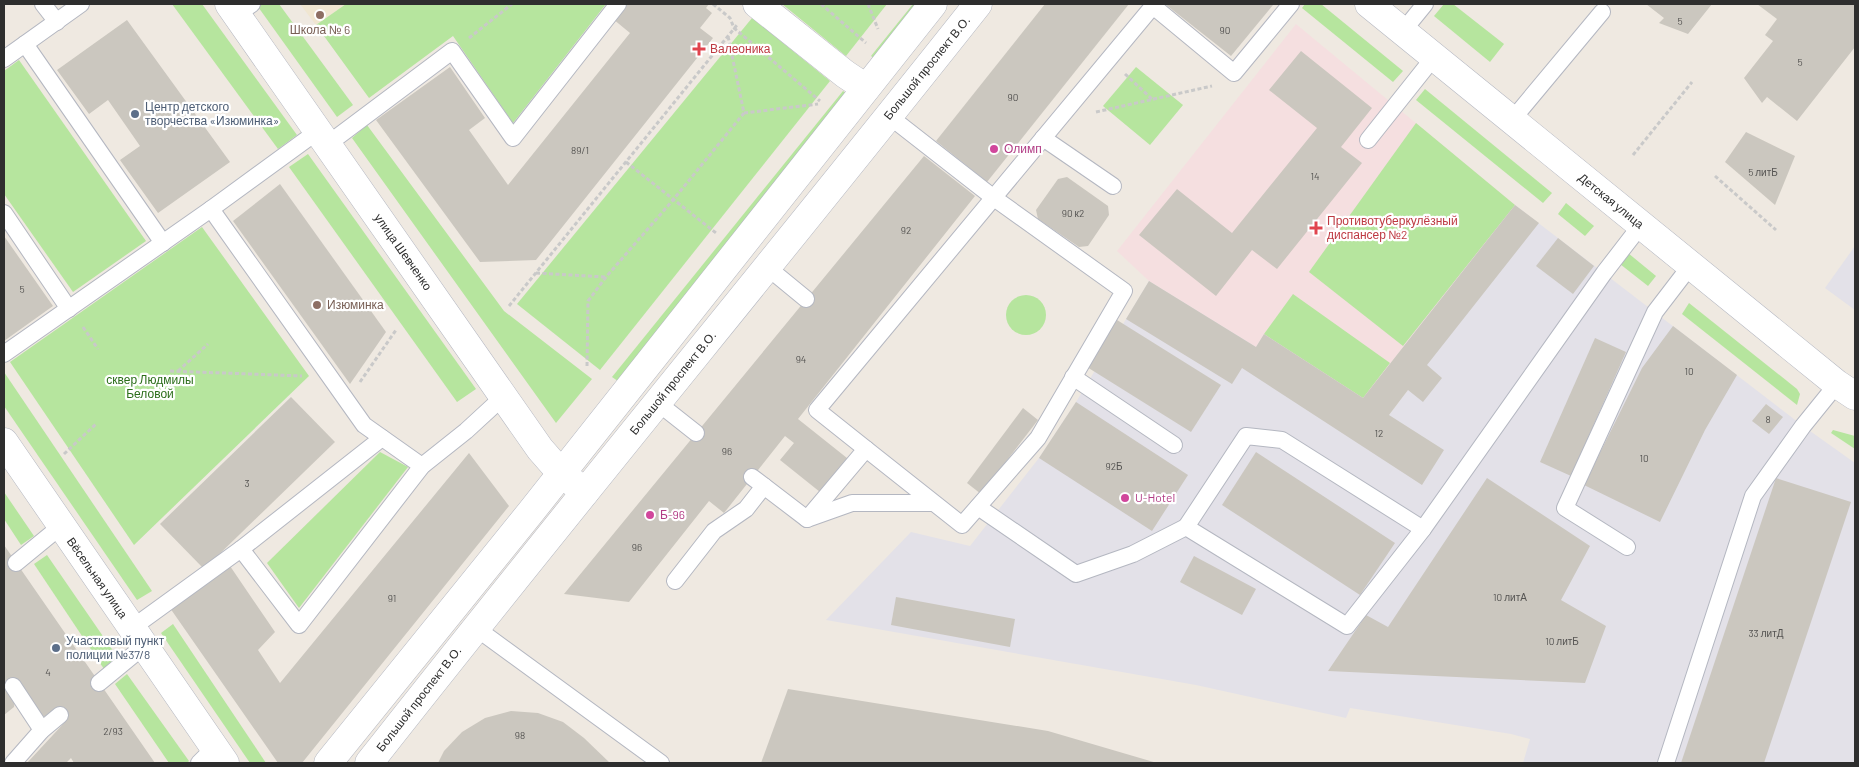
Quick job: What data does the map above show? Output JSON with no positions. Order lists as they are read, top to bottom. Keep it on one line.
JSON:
{"streets":{"main road":["Большой проспект В.О.","Детская улица","улица Шевченко","Вёсельная улица"]},"crossings":[["Большой проспект В.О.","улица Шевченко"]],"parks":["сквер Людмилы Беловой"],"places":{"other":["Школа № 6","Центр детского творчества «Изюминка»","Олимп","Изюминка","U-Hotel","Б-96","Участковый пункт полиции №37/8"],"health":["Валеоника","Противотуберкулёзный диспансер №2"]},"house_numbers":["5","90","5","90","89/1","5 литБ","14","90 к2","92","5","94","10","8","12","96","10","92Б","3","96","10 литА","91","33 литД","10 литБ","4","2/93","98"]}
